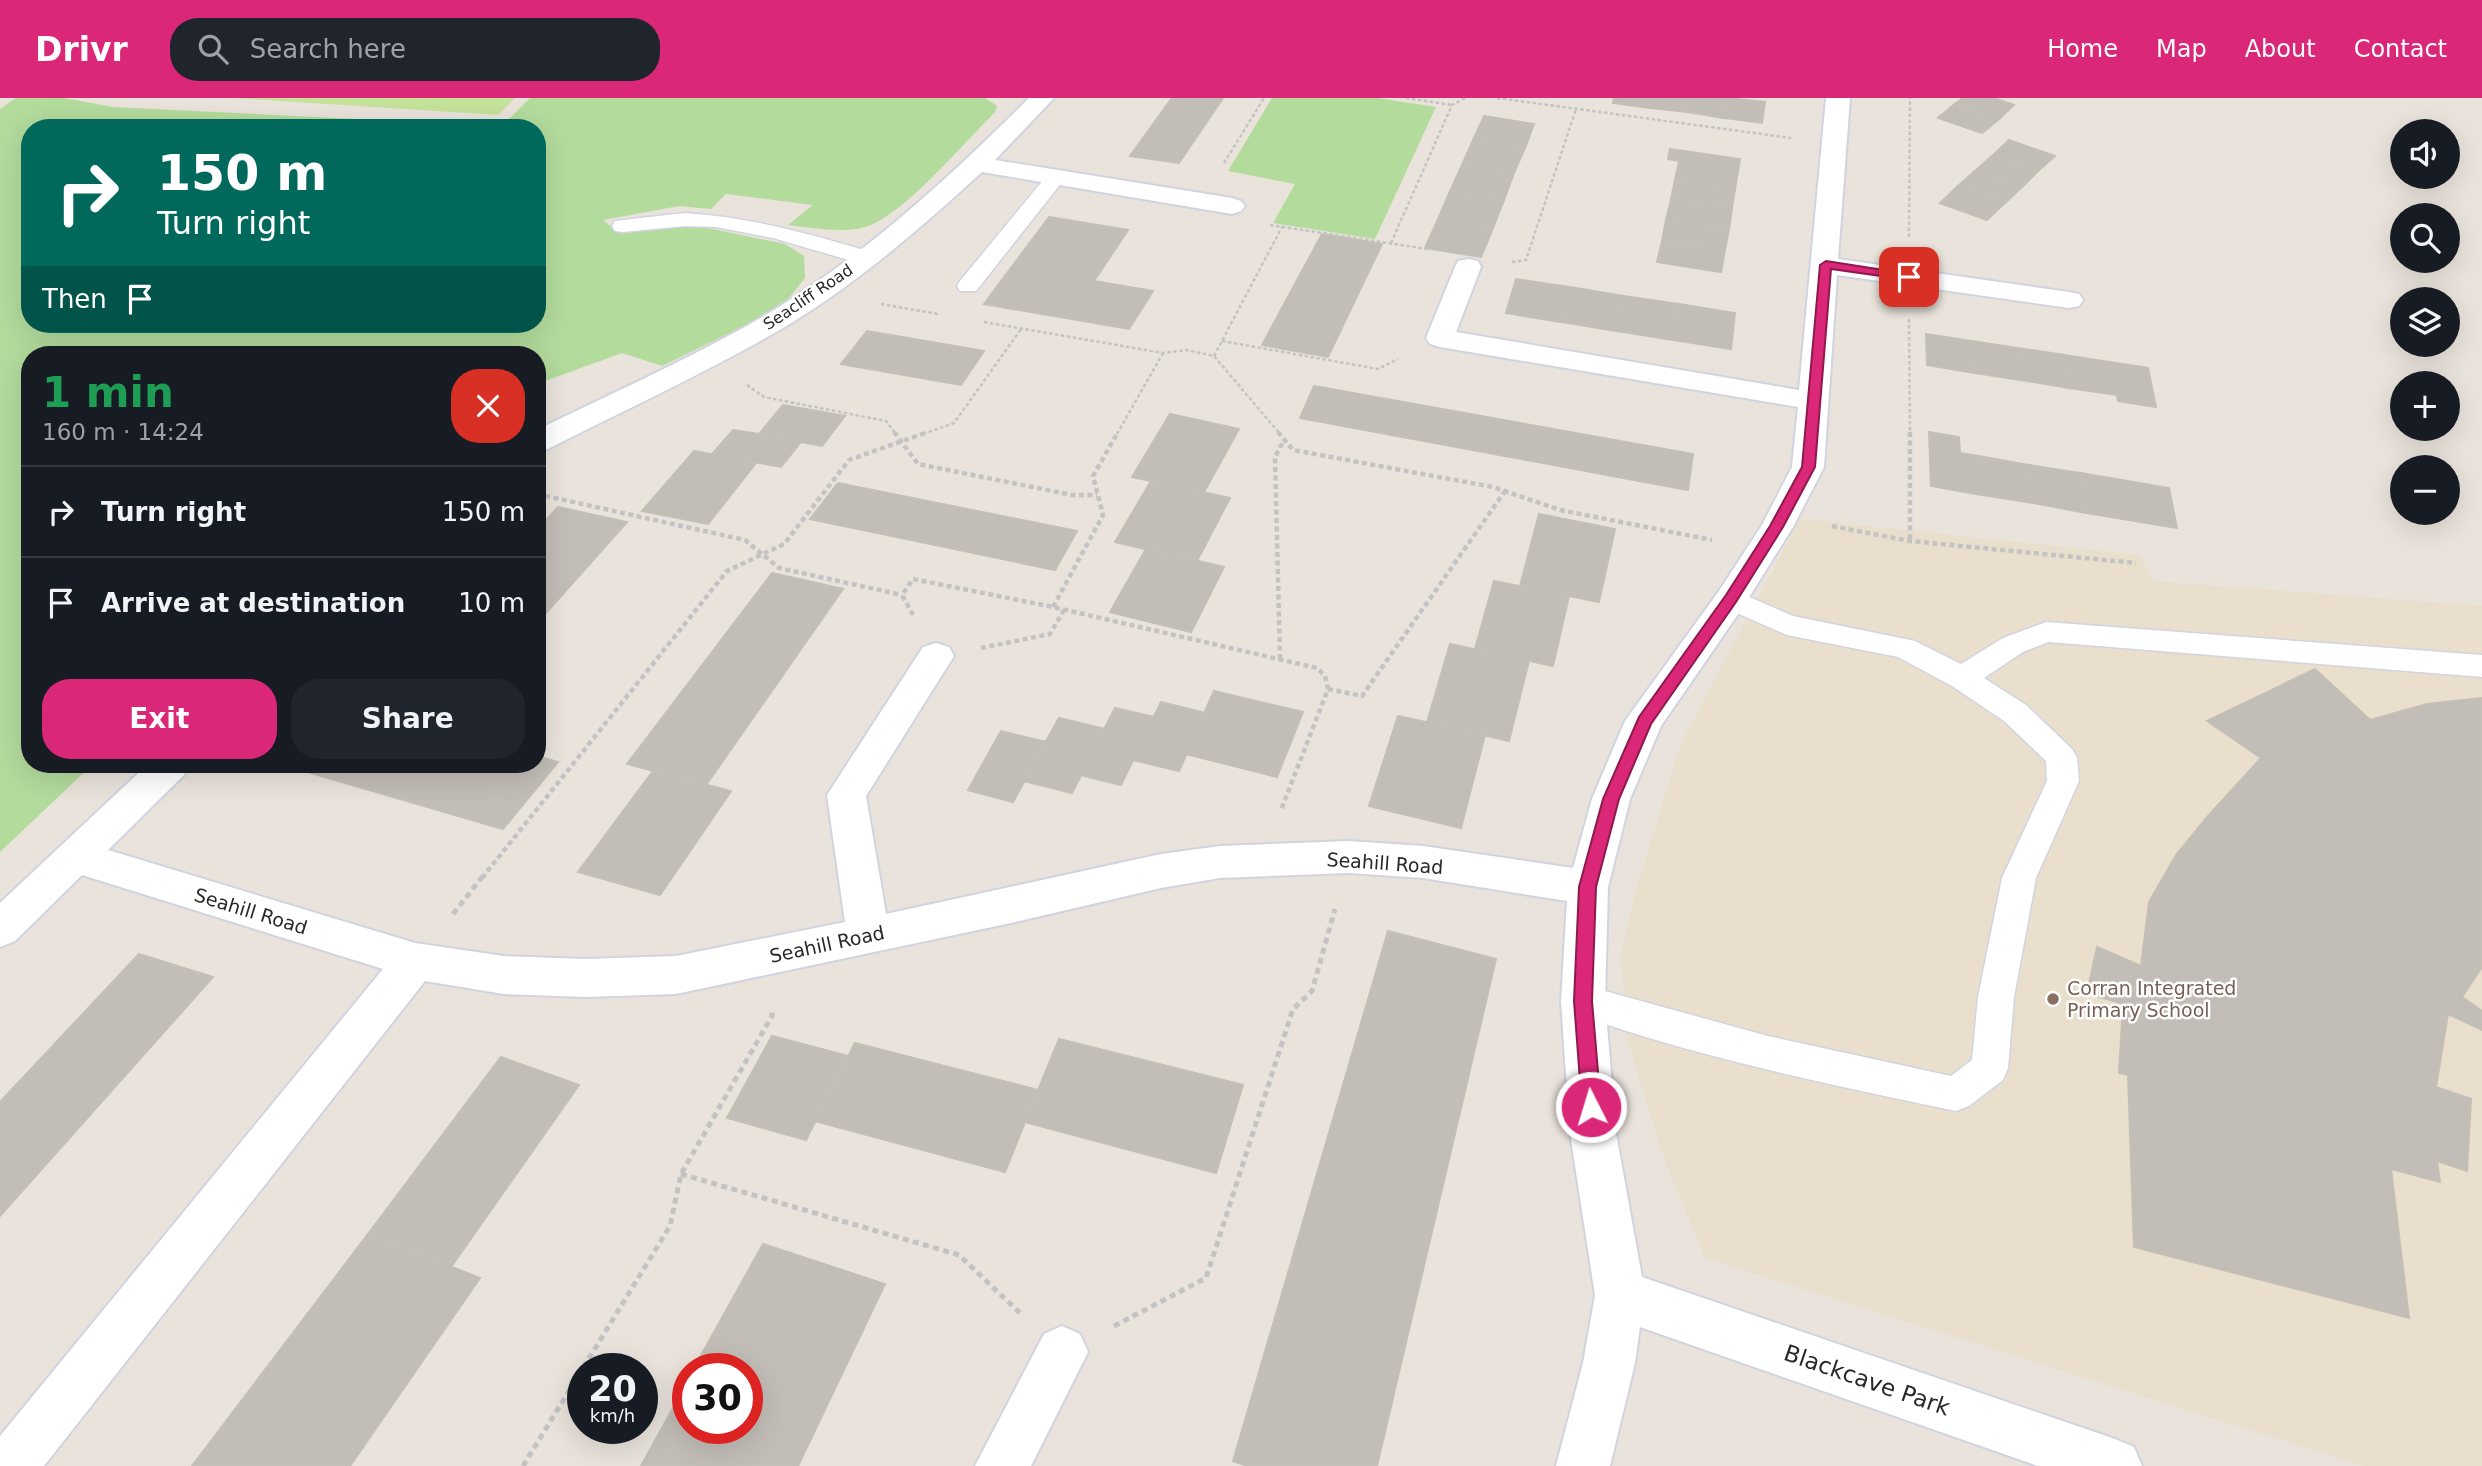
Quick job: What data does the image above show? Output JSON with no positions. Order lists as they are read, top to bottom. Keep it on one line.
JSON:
{"streets":{"street":["Seacliff Road","Seahill Road","Blackcave Park"]},"places":["Corran Integrated Primary School"],"page":{"header":"Drivr","search":"Search here","nav":["Home","Map","About","Contact"],"map_buttons":["+","−"],"turn":["150 m","Turn right"],"then":"Then","heading":["1 min","160 m · 14:24"],"list":[{"name":"Turn right","value":"150 m"},{"name":"Arrive at destination","value":"10 m"}],"buttons":["Exit","Share"],"speed":"20 km/h","limit":"30"}}
